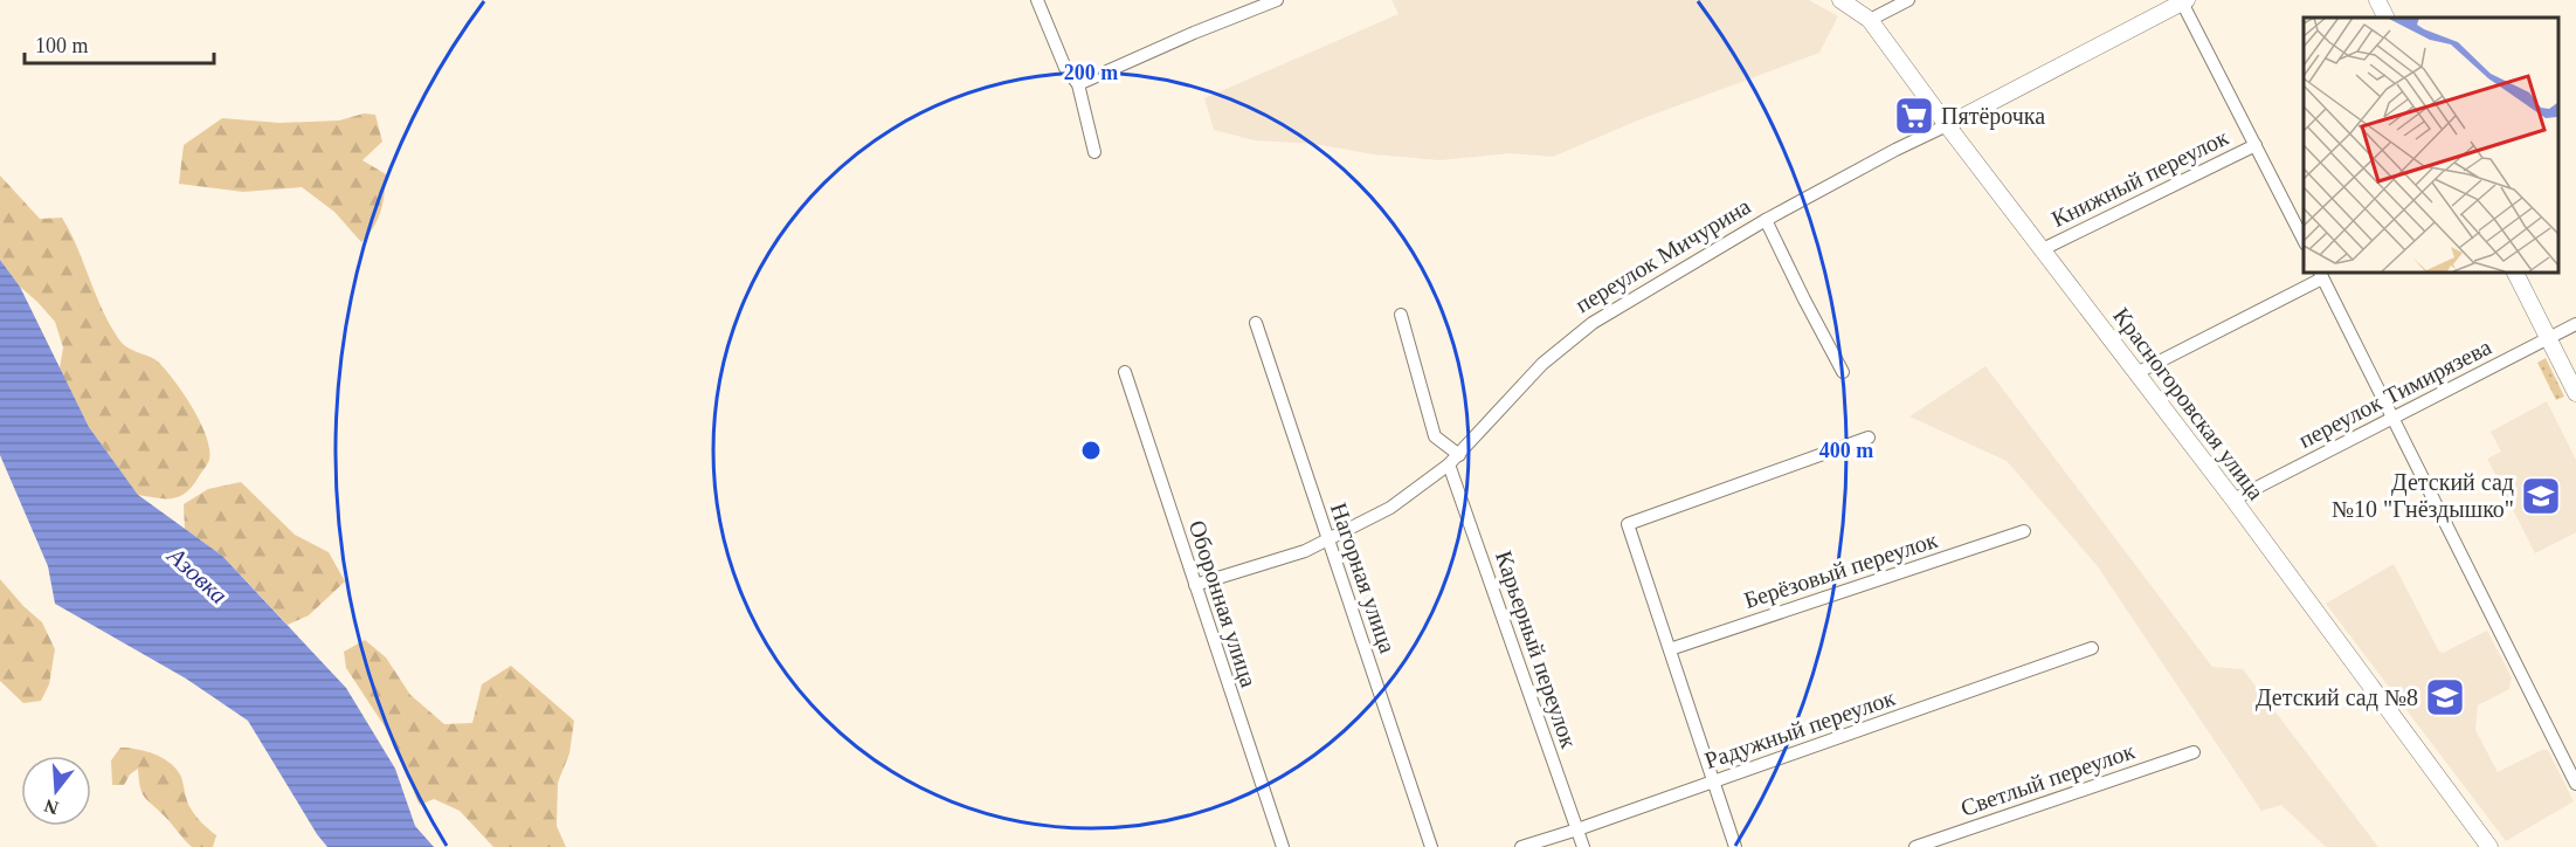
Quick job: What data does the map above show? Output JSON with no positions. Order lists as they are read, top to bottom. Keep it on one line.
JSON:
{"streets":{"street":["Книжный переулок","переулок Мичурина","переулок Тимирязева","Красногоровская улица","Берёзовый переулок","Нагорная улица","Оборонная улица","Карьерный переулок","Радужный переулок","Светлый переулок"]},"crossings":[["Книжный переулок","Красногоровская улица"],["переулок Мичурина","Красногоровская улица"],["переулок Мичурина","Нагорная улица"],["переулок Мичурина","Оборонная улица"],["переулок Мичурина","Карьерный переулок"],["переулок Тимирязева","Красногоровская улица"],["Карьерный переулок","Радужный переулок"]],"water":["Азовка"],"places":{"supermarket":["Пятёрочка"],"school or university":["Детский сад №10 \"Гнёздышко\"","Детский сад №8"]},"scale_bar":"100 m","north":"bottom","rings":["200 m","400 m"]}
